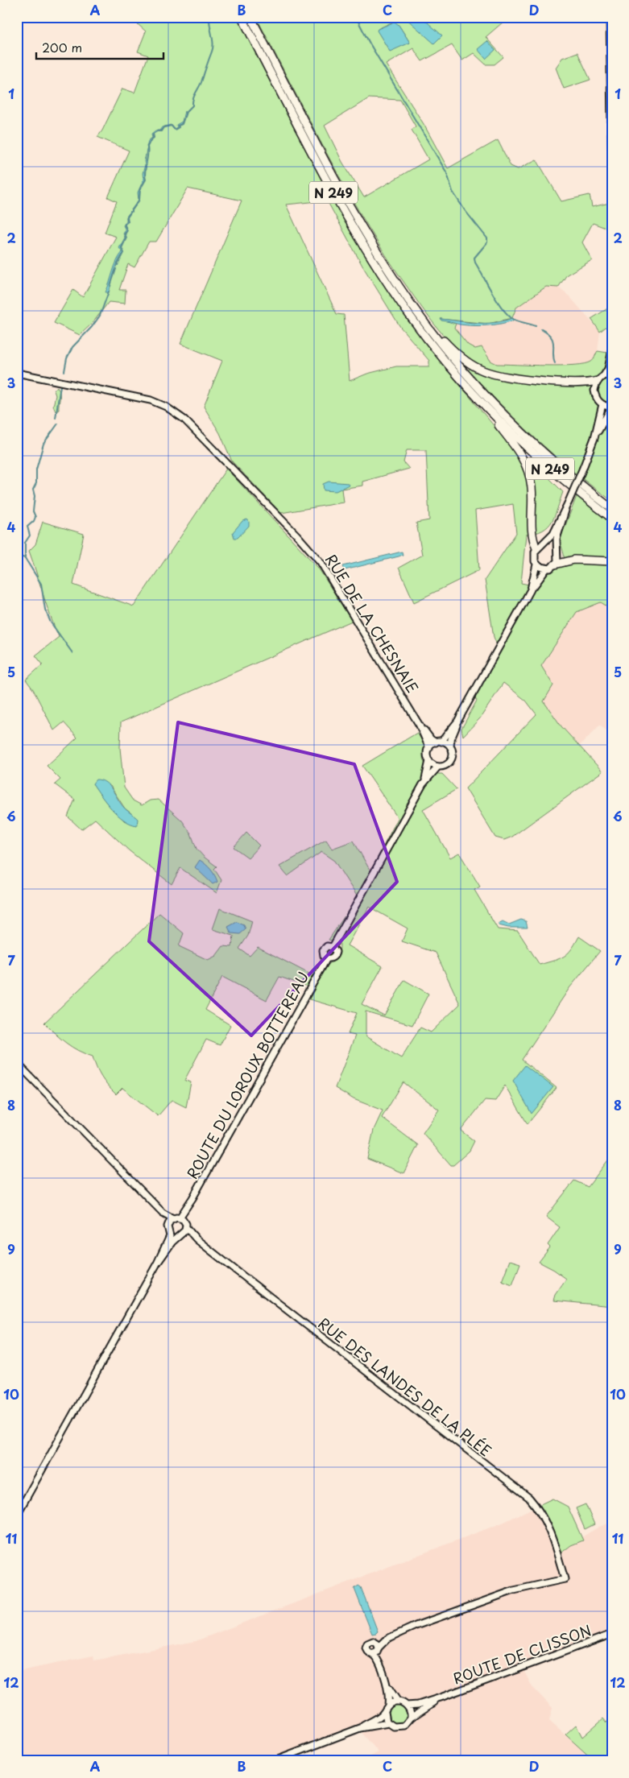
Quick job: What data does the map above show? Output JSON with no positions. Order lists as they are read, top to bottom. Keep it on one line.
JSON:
{"streets":{"highway":["N 249"],"main road":["RUE DE LA CHESNAIE","ROUTE DU LOROUX BOTTEREAU","RUE DES LANDES DE LA PLÉE","ROUTE DE CLISSON"]},"crossings":[["ROUTE DU LOROUX BOTTEREAU","RUE DES LANDES DE LA PLÉE"]],"scale_bar":"200 m","grid":{"columns":["A","B","C","D"],"rows":["1","2","3","4","5","6","7","8","9","10","11","12"]}}
